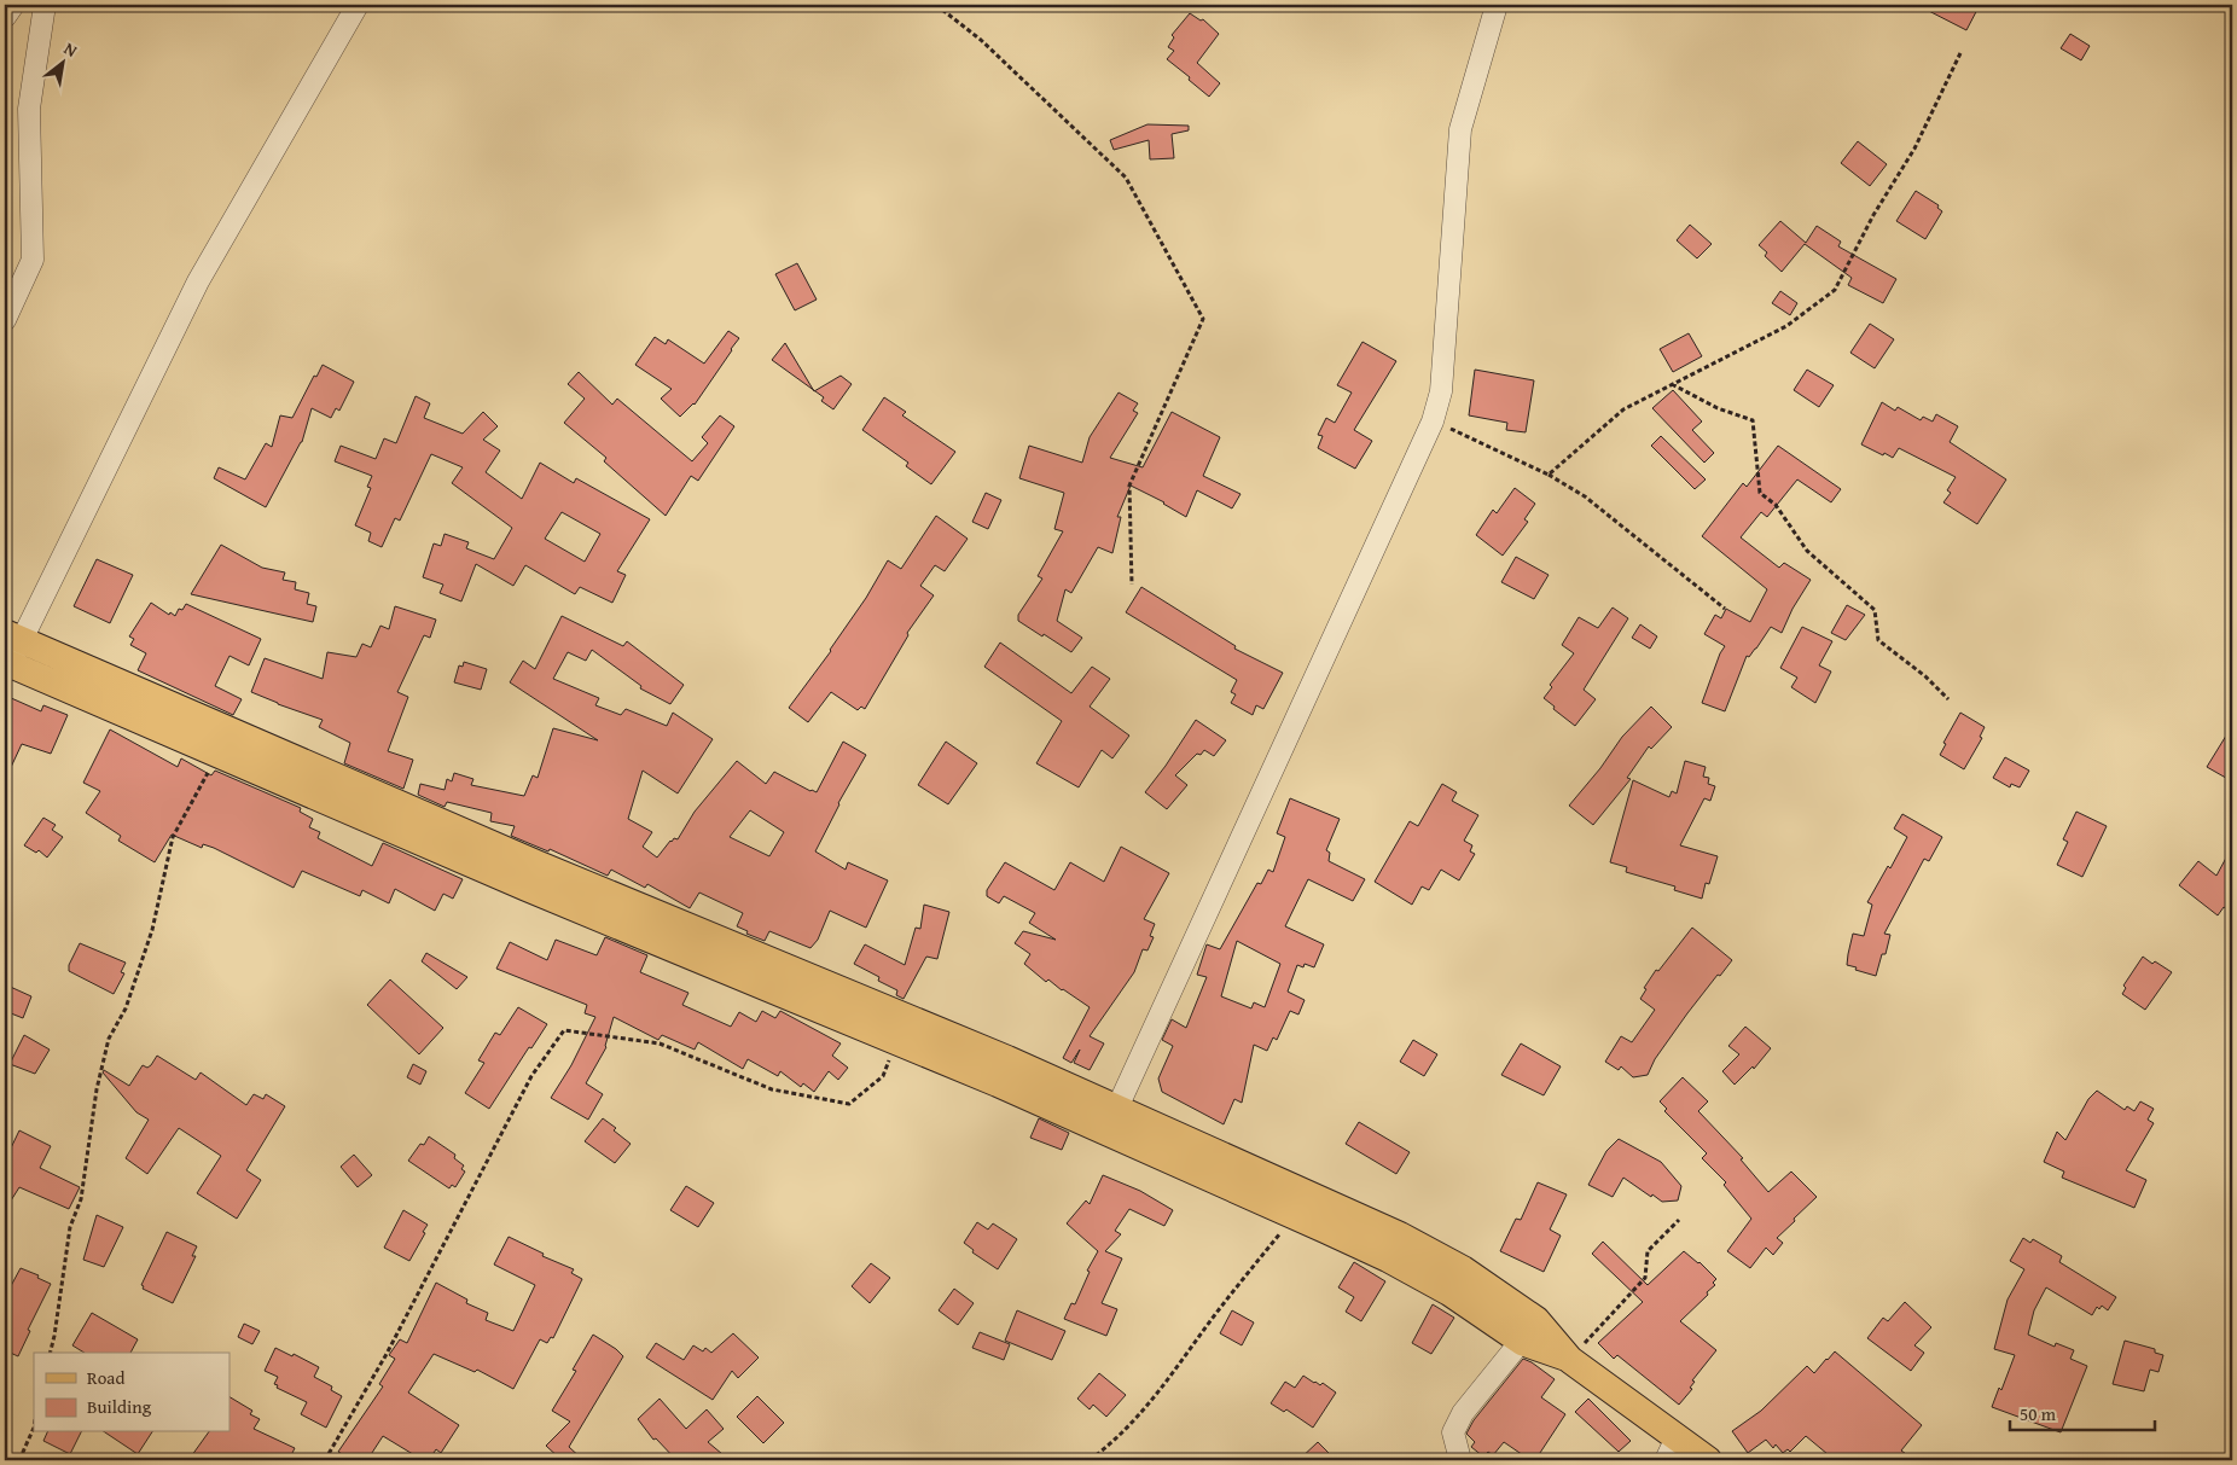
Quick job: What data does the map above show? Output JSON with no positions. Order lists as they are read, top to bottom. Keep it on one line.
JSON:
{"legend":["Road","Building"],"scale_bar":"50 m","north":"top right"}
